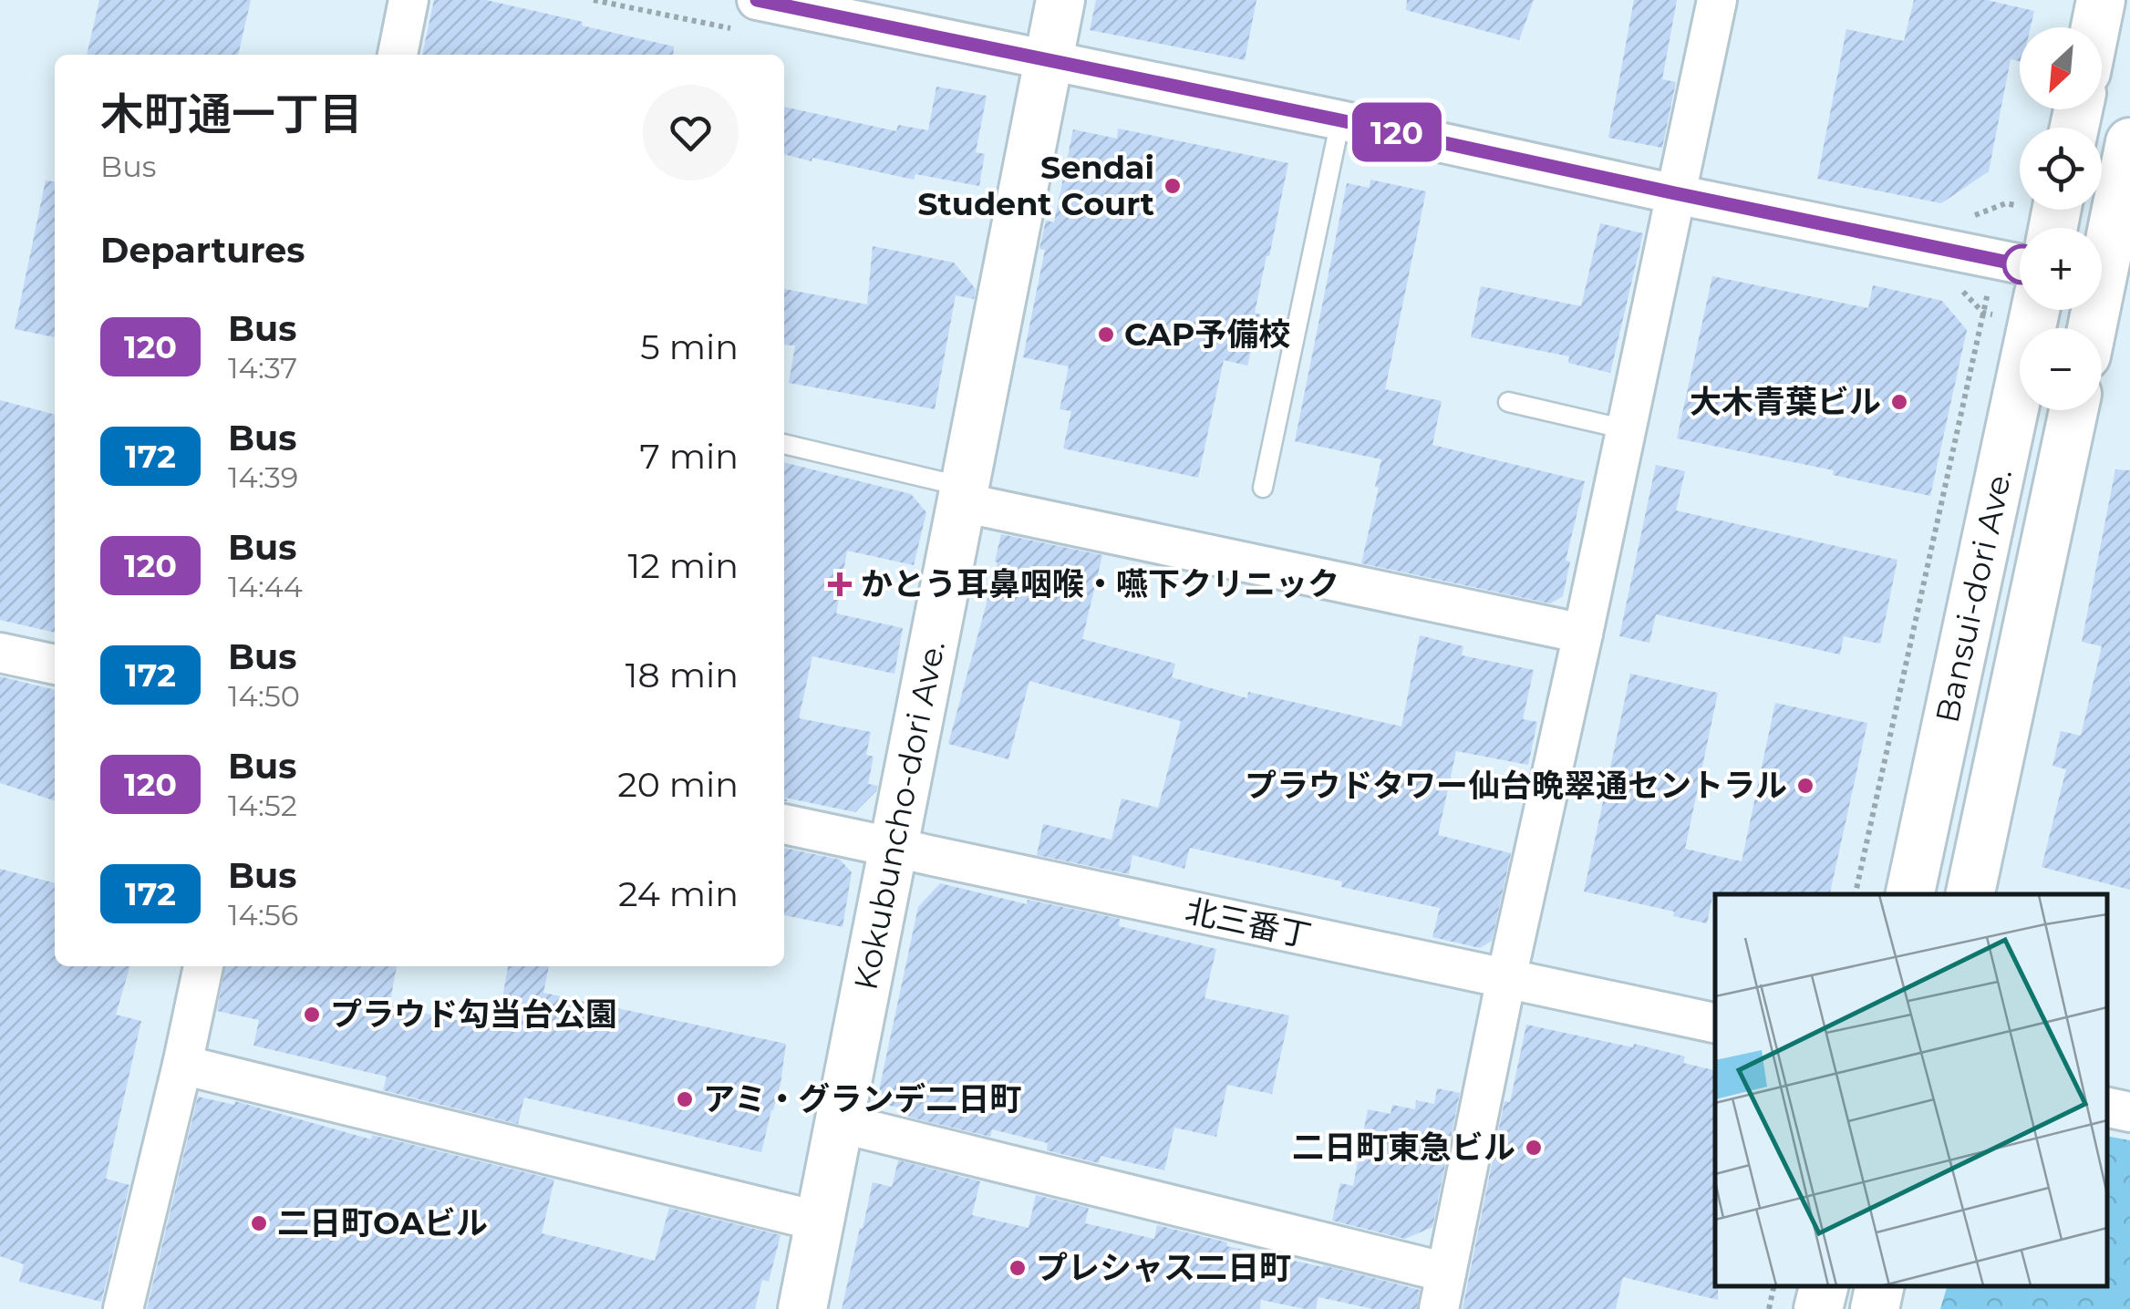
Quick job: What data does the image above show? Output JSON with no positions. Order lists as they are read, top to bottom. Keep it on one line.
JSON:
{"streets":{"street":["Bansui-dori Ave.","Kokubuncho-dori Ave.","北三番丁"]},"crossings":[["Kokubuncho-dori Ave.","北三番丁"]],"places":{"other":["Sendai Student Court","CAP予備校","大木青葉ビル","プラウドタワー仙台晩翠通セントラル","プラウド勾当台公園","アミ・グランデ二日町","二日町東急ビル","二日町OAビル","プレシャス二日町"],"health":["かとう耳鼻咽喉・嚥下クリニック"]},"lines":["bus line 120"],"north":"bottom left","page":{"on_map":"120","map_buttons":["+","−"],"heading":[["木町通一丁目","Bus"],"Departures"],"list":[{"mark":"120","name":"Bus","note":"14:37","value":"5 min"},{"mark":"172","name":"Bus","note":"14:39","value":"7 min"},{"mark":"120","name":"Bus","note":"14:44","value":"12 min"},{"mark":"172","name":"Bus","note":"14:50","value":"18 min"},{"mark":"120","name":"Bus","note":"14:52","value":"20 min"},{"mark":"172","name":"Bus","note":"14:56","value":"24 min"}]}}
